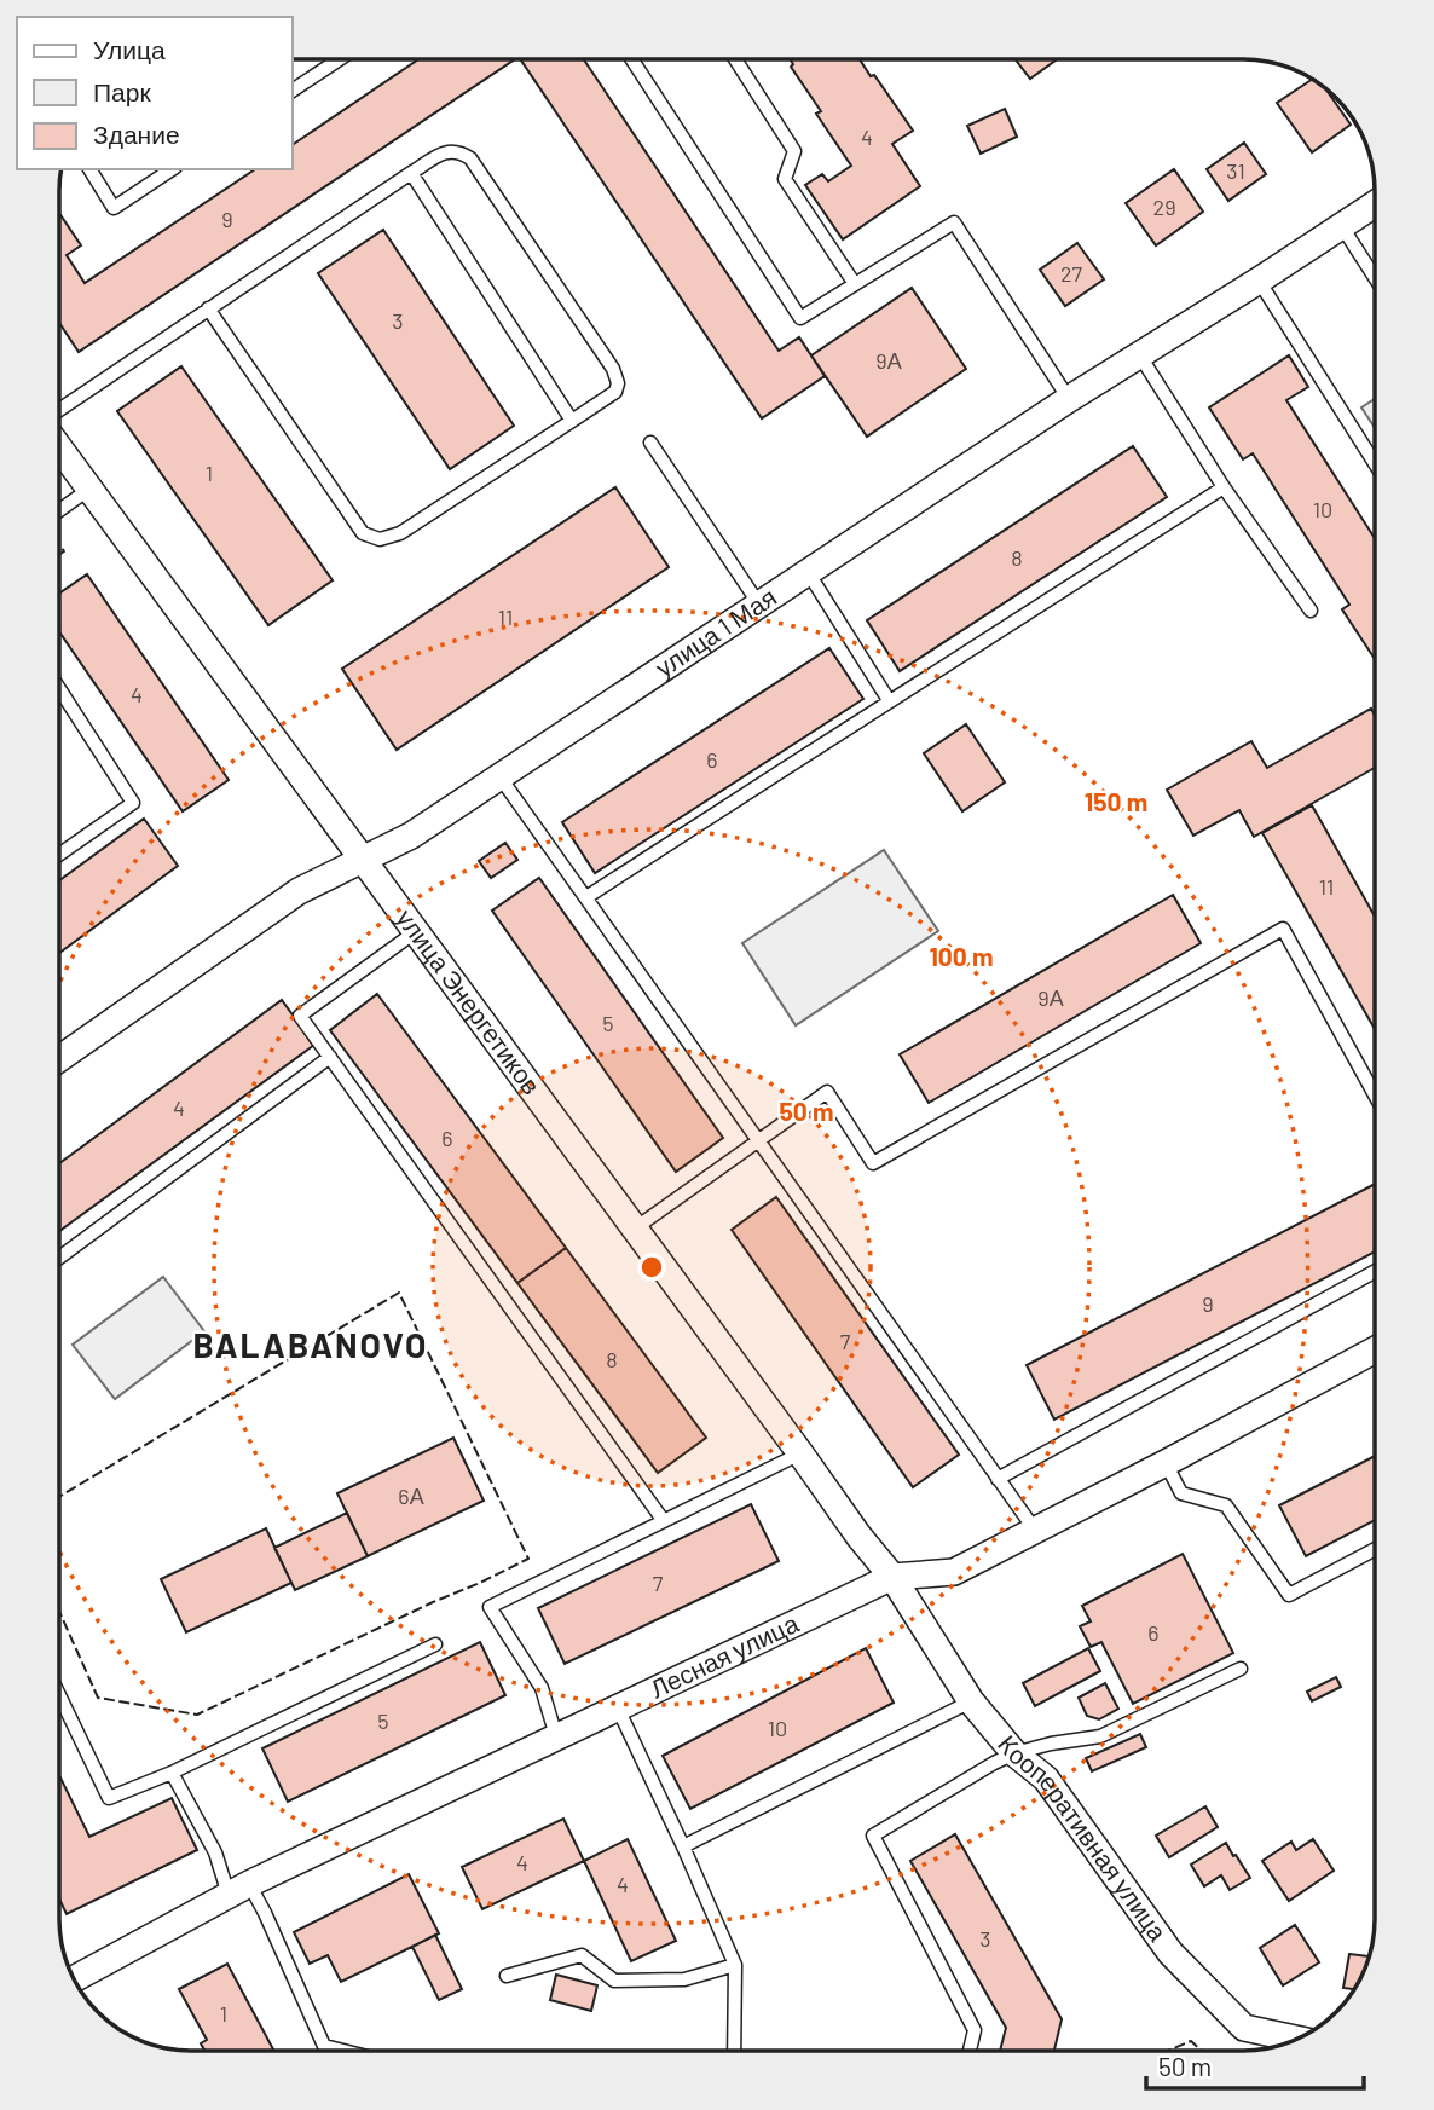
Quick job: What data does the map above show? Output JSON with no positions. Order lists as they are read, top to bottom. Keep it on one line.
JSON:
{"streets":{"street":["улица 1 Мая","улица Энергетиков","Лесная улица","Кооперативная улица"]},"crossings":[["улица 1 Мая","улица Энергетиков"],["улица Энергетиков","Лесная улица"],["улица Энергетиков","Кооперативная улица"],["Лесная улица","Кооперативная улица"]],"districts":["BALABANOVO"],"house_numbers":["4","31","29","9","27","3","9А","1","10","8","11","4","6","11","9А","5","4","6","9","7","8","6А","7","6","5","10","4","4","3","1"],"legend":["Улица","Парк","Здание"],"scale_bar":"50 m","rings":["150 m","100 m","50 m"]}
